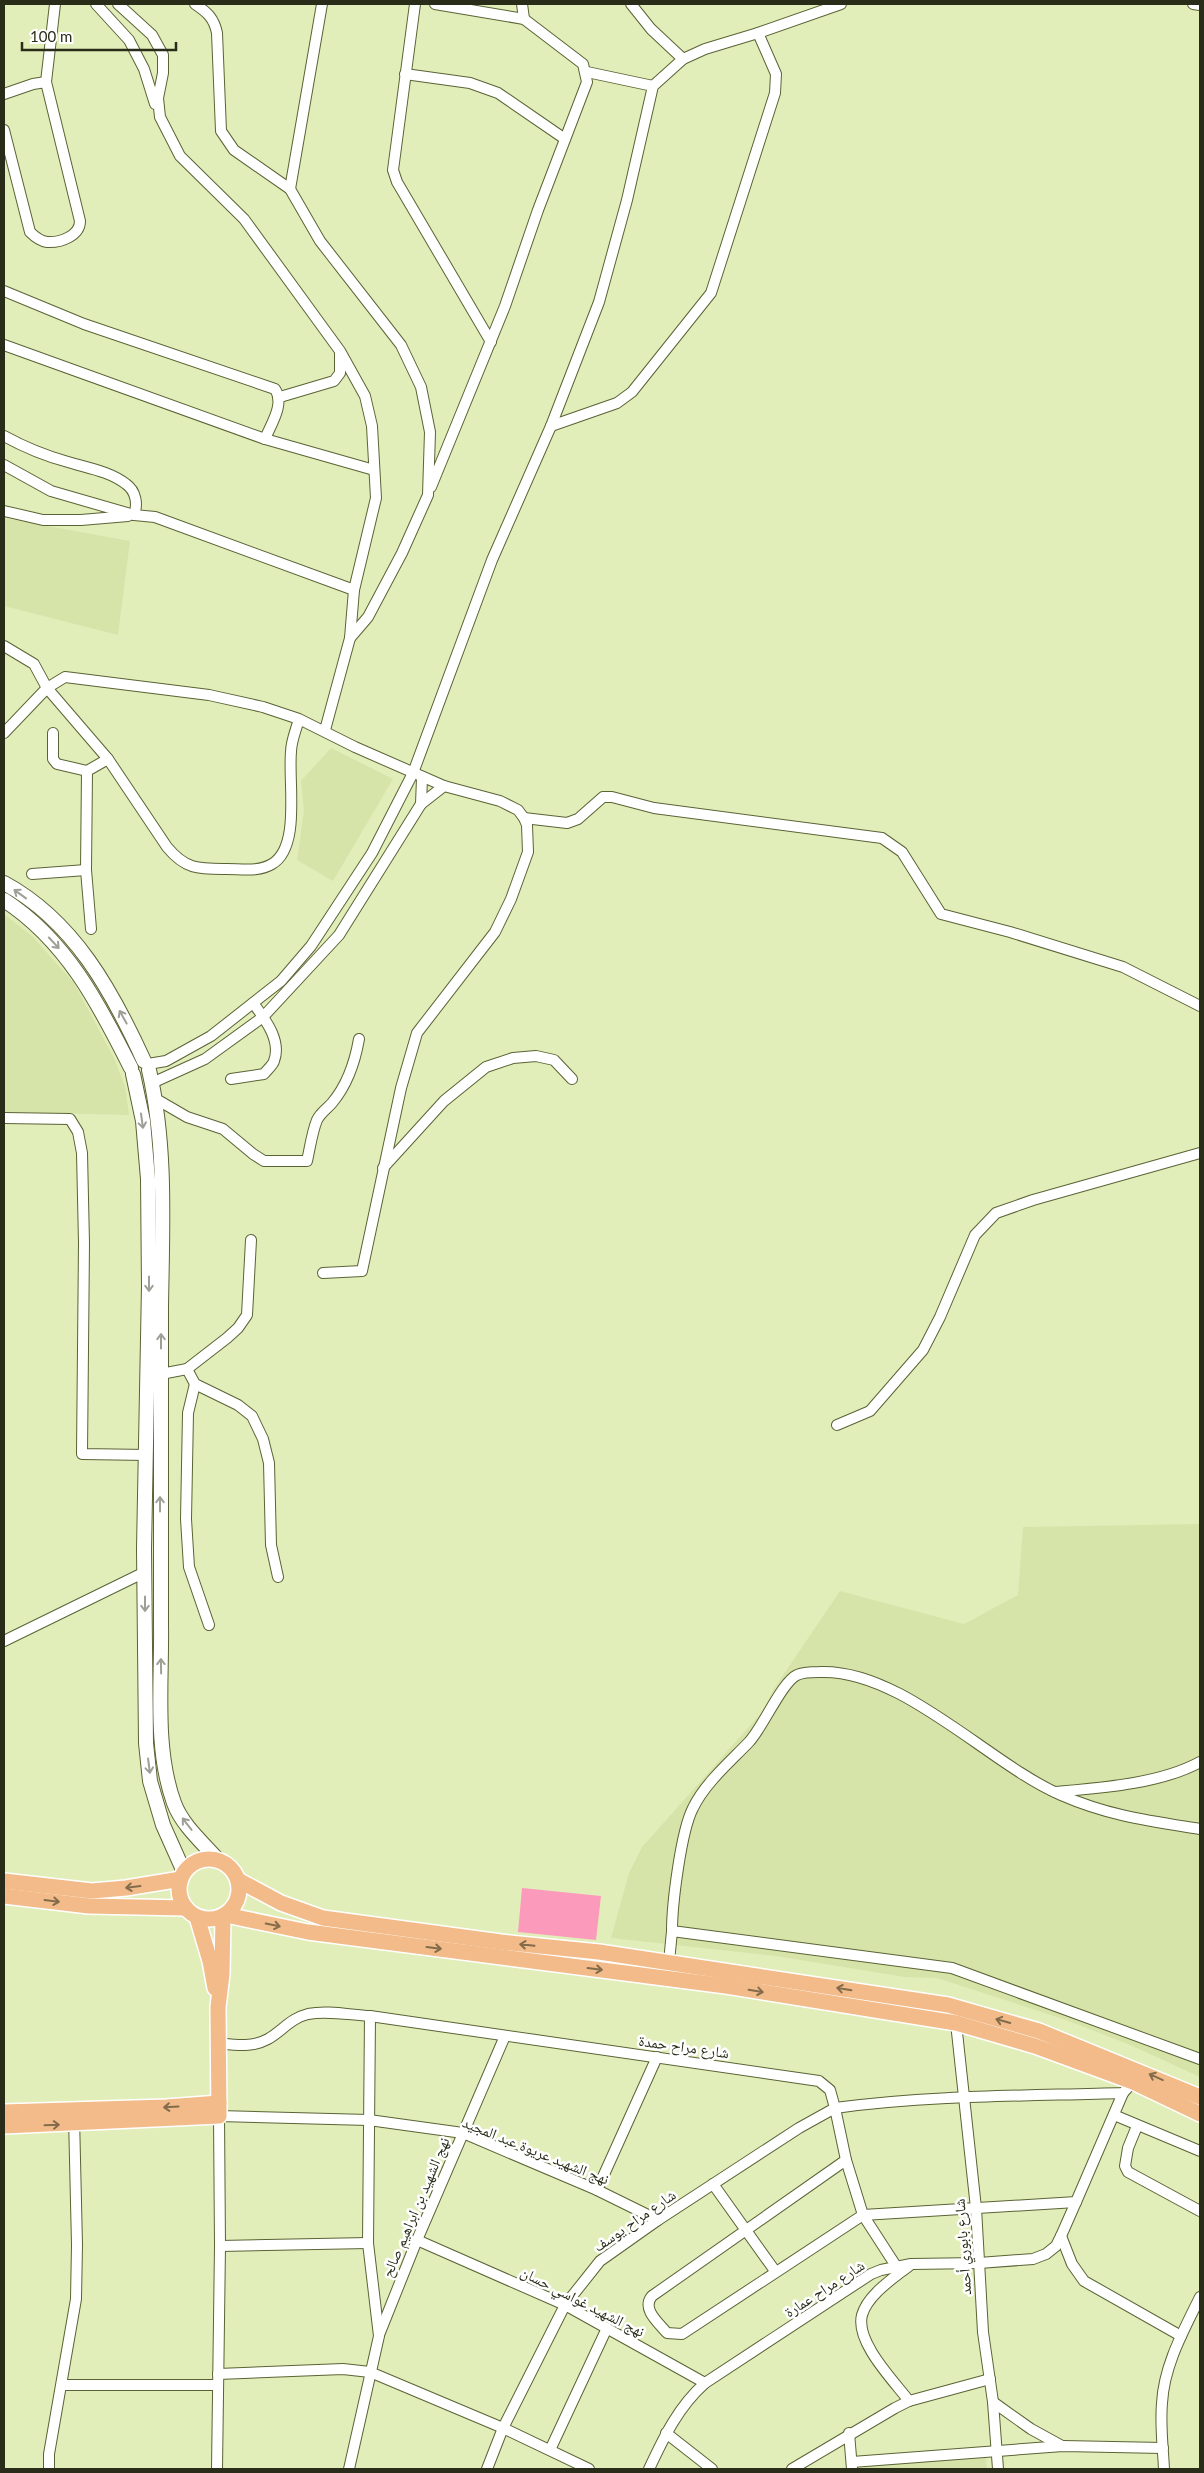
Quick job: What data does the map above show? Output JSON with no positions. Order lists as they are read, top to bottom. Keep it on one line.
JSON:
{"streets":{"street":["شارع مراح حمدة","نهج الشهيد عريوة عبد المجيد","نهج الشهيد بن ابراهيم صالح","شارع مراح يوسف","شارع بابوري أحمد","شارع مراح عمارة","نهج الشهيد غواسي حسان"]},"crossings":[["شارع مراح حمدة","نهج الشهيد بن ابراهيم صالح"],["شارع مراح حمدة","شارع مراح يوسف"],["شارع مراح حمدة","شارع مراح عمارة"],["نهج الشهيد عريوة عبد المجيد","نهج الشهيد بن ابراهيم صالح"],["نهج الشهيد عريوة عبد المجيد","شارع مراح يوسف"],["نهج الشهيد بن ابراهيم صالح","نهج الشهيد غواسي حسان"],["شارع مراح يوسف","نهج الشهيد غواسي حسان"],["شارع بابوري أحمد","شارع مراح عمارة"],["شارع مراح عمارة","نهج الشهيد غواسي حسان"]],"scale_bar":"100 m"}
